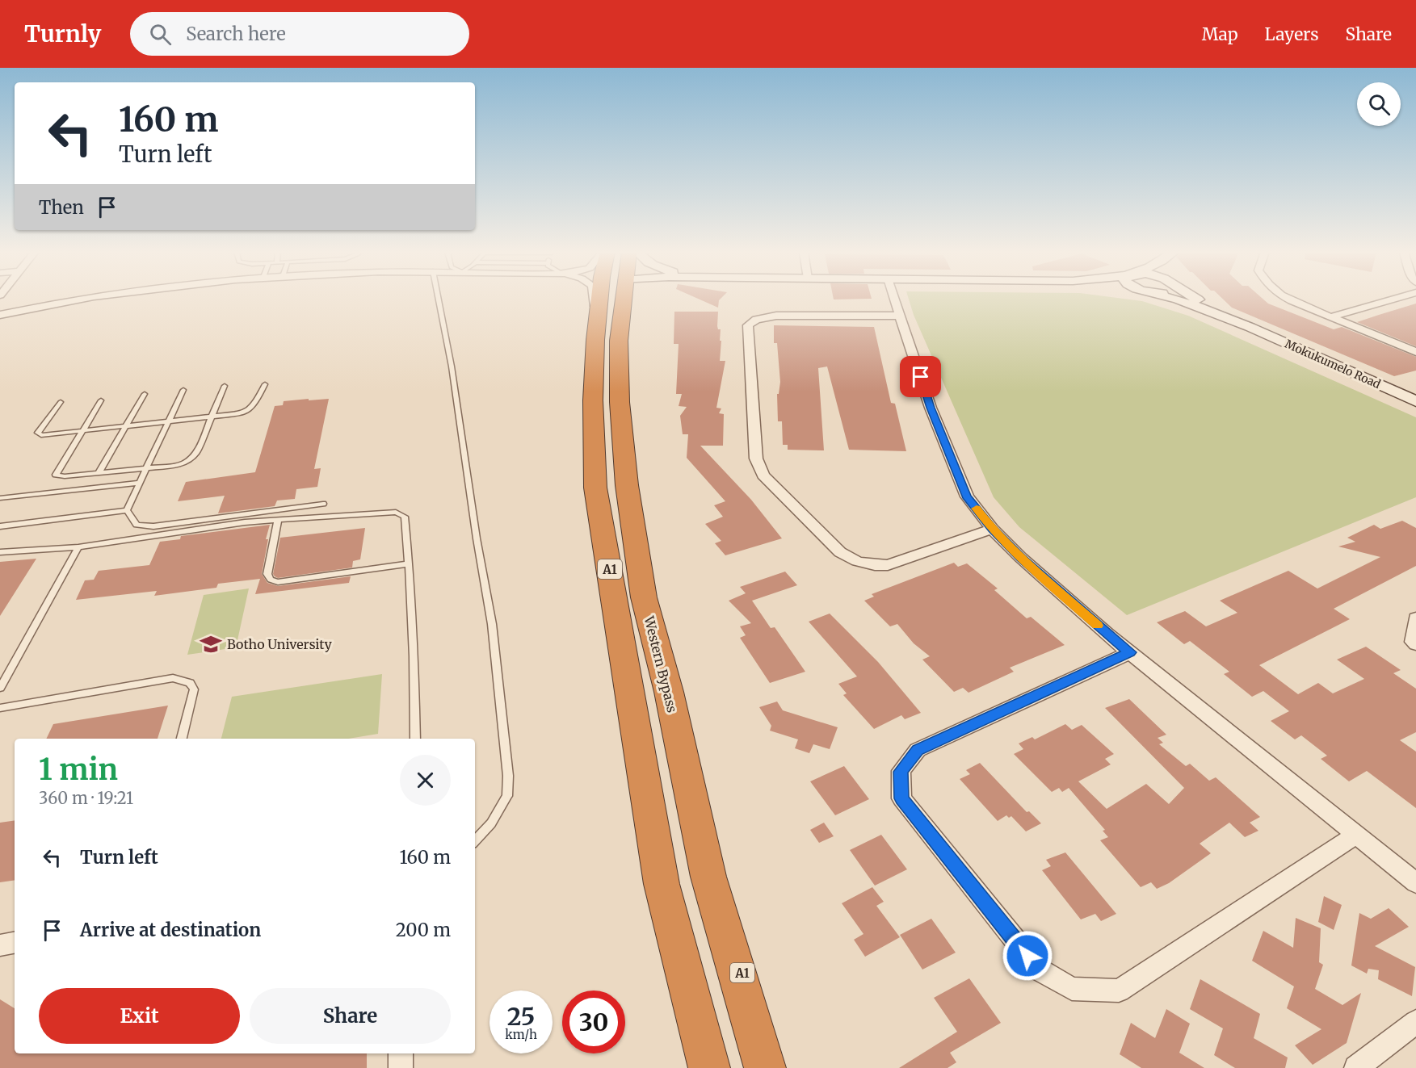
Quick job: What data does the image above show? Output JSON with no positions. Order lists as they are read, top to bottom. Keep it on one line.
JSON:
{"streets":{"highway":["A1","Western Bypass"],"street":["Mokukumelo Road"]},"crossings":[["A1","Western Bypass"]],"places":{"school or university":["Botho University"]},"page":{"header":"Turnly","search":"Search here","nav":["Map","Layers","Share"],"turn":["160 m","Turn left"],"then":"Then","heading":["1 min","360 m · 19:21"],"list":[{"name":"Turn left","value":"160 m"},{"name":"Arrive at destination","value":"200 m"}],"buttons":["Exit","Share"],"speed":"25 km/h","limit":"30"}}
